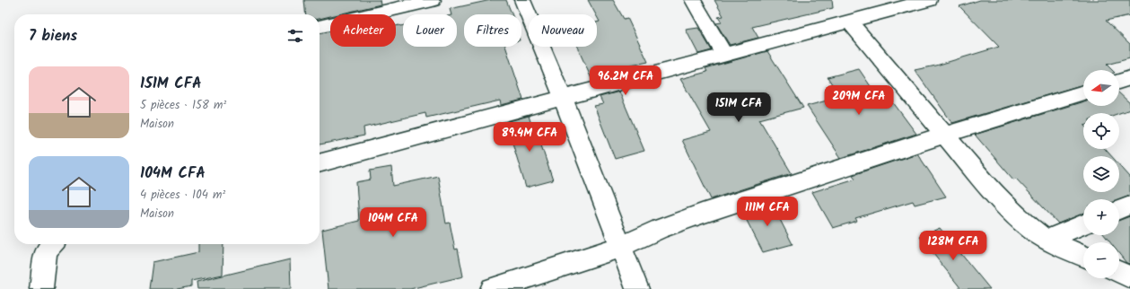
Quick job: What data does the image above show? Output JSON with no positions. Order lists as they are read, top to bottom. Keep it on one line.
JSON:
{"north":"left","page":{"chip":["Acheter","Louer","Filtres","Nouveau"],"heading":"7 biens","list":[{"name":"151M CFA","note":"5 pièces · 158 m² · Maison"},{"name":"104M CFA","note":"4 pièces · 104 m² · Maison"}],"price":["96.2M CFA","209M CFA","151M CFA","89.4M CFA","111M CFA","104M CFA","128M CFA"],"map_buttons":["+","−"]}}
